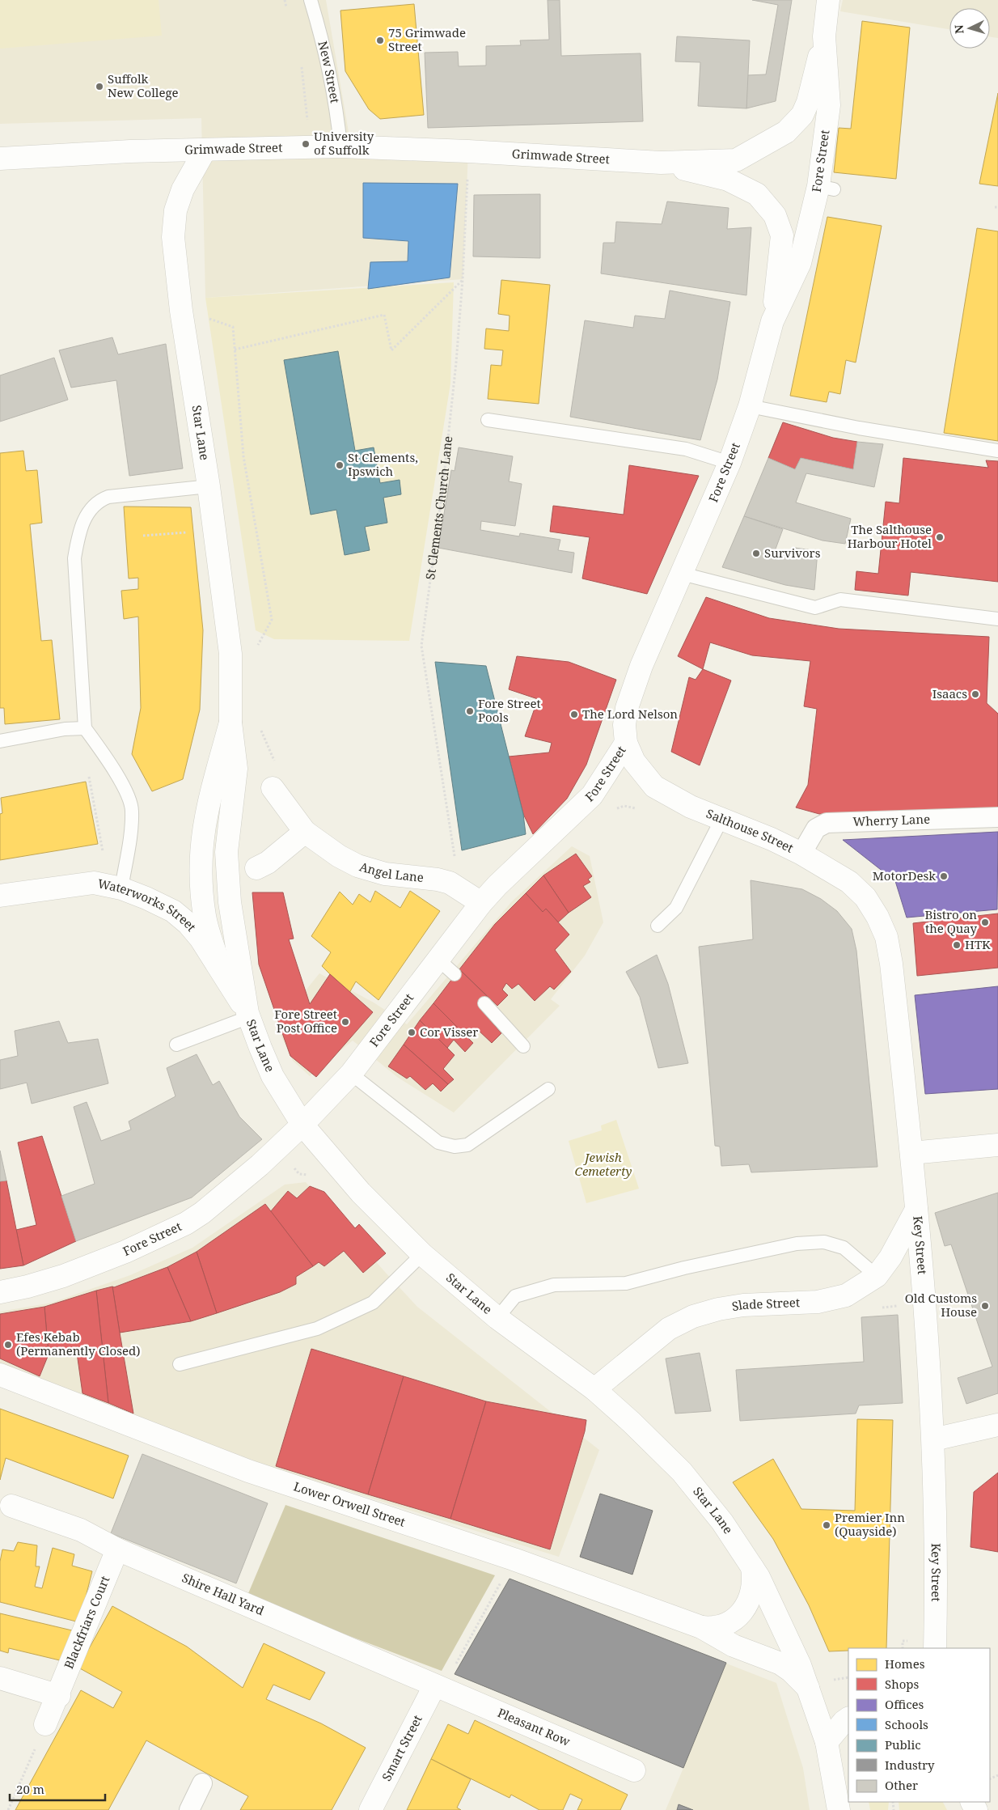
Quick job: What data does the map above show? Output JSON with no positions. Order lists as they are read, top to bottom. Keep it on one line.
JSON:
{"streets":{"main road":["Grimwade Street","Fore Street","Star Lane","Salthouse Street","Angel Lane","Waterworks Street","Key Street","Slade Street","Lower Orwell Street","Shire Hall Yard","Blackfriars Court","Pleasant Row","Smart Street"],"street":["Wherry Lane"],"lane":["New Street"],"path":["St Clements Church Lane"]},"crossings":[["New Street","Grimwade Street"],["Grimwade Street","Fore Street"],["Grimwade Street","Star Lane"],["Grimwade Street","St Clements Church Lane"],["Fore Street","Star Lane"],["Fore Street","Salthouse Street"],["Fore Street","Angel Lane"],["Star Lane","Waterworks Street"],["Star Lane","Slade Street"],["Star Lane","Lower Orwell Street"],["Wherry Lane","Salthouse Street"],["Salthouse Street","Key Street"],["Key Street","Slade Street"],["Shire Hall Yard","Blackfriars Court"],["Shire Hall Yard","Pleasant Row"],["Shire Hall Yard","Smart Street"],["Pleasant Row","Smart Street"]],"parks":["Jewish Cemeterty"],"places":["75 Grimwade Street","Suffolk New College","University of Suffolk","St Clements, Ipswich","The Salthouse Harbour Hotel","Survivors","Isaacs","Fore Street Pools","The Lord Nelson","MotorDesk","Bistro on the Quay","HTK","Fore Street Post Office","Cor Visser","Old Customs House","Efes Kebab (Permanently Closed)","Premier Inn (Quayside)"],"legend":["Homes","Shops","Offices","Schools","Public","Industry","Other"],"scale_bar":"20 m","north":"left"}
